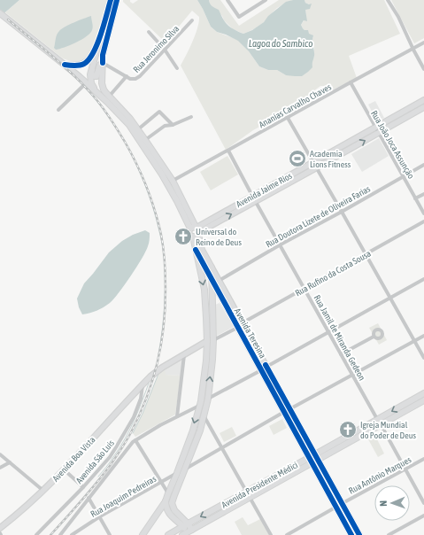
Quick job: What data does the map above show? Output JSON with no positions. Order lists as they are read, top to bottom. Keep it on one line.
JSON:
{"streets":{"main road":["Avenida Presidente Médici"],"street":["Rua Jeronimo Silva","Ananias Carvalho Chaves","Rua João Joca Assunção","Avenida Jaime Rios","Rua Doutora Lizete de Oliveira Farias","Rua Rufino da Costa Sousa","Avenida Teresina","Rua Jamil de Miranda Gedeon","Avenida Boa Vista","Avenida São Luis","Rua Antônio Marques","Rua Joaquim Pedreiras"]},"crossings":[["Ananias Carvalho Chaves","Rua João Joca Assunção"],["Ananias Carvalho Chaves","Rua Jamil de Miranda Gedeon"],["Rua João Joca Assunção","Avenida Jaime Rios"],["Rua João Joca Assunção","Rua Doutora Lizete de Oliveira Farias"],["Avenida Jaime Rios","Rua Jamil de Miranda Gedeon"],["Rua Doutora Lizete de Oliveira Farias","Avenida Teresina"],["Rua Doutora Lizete de Oliveira Farias","Rua Jamil de Miranda Gedeon"],["Rua Rufino da Costa Sousa","Avenida Teresina"],["Rua Rufino da Costa Sousa","Rua Jamil de Miranda Gedeon"],["Avenida Teresina","Rua Antônio Marques"],["Avenida Teresina","Avenida Presidente Médici"],["Avenida Teresina","Rua Joaquim Pedreiras"],["Rua Jamil de Miranda Gedeon","Rua Antônio Marques"],["Rua Jamil de Miranda Gedeon","Avenida Presidente Médici"],["Avenida Boa Vista","Avenida São Luis"]],"water":["Lagoa do Sambico"],"places":{"sports":["Academia Lions Fitness"],"church":["Universal do Reino de Deus","Igreja Mundial do Poder de Deus"]},"north":"left"}
